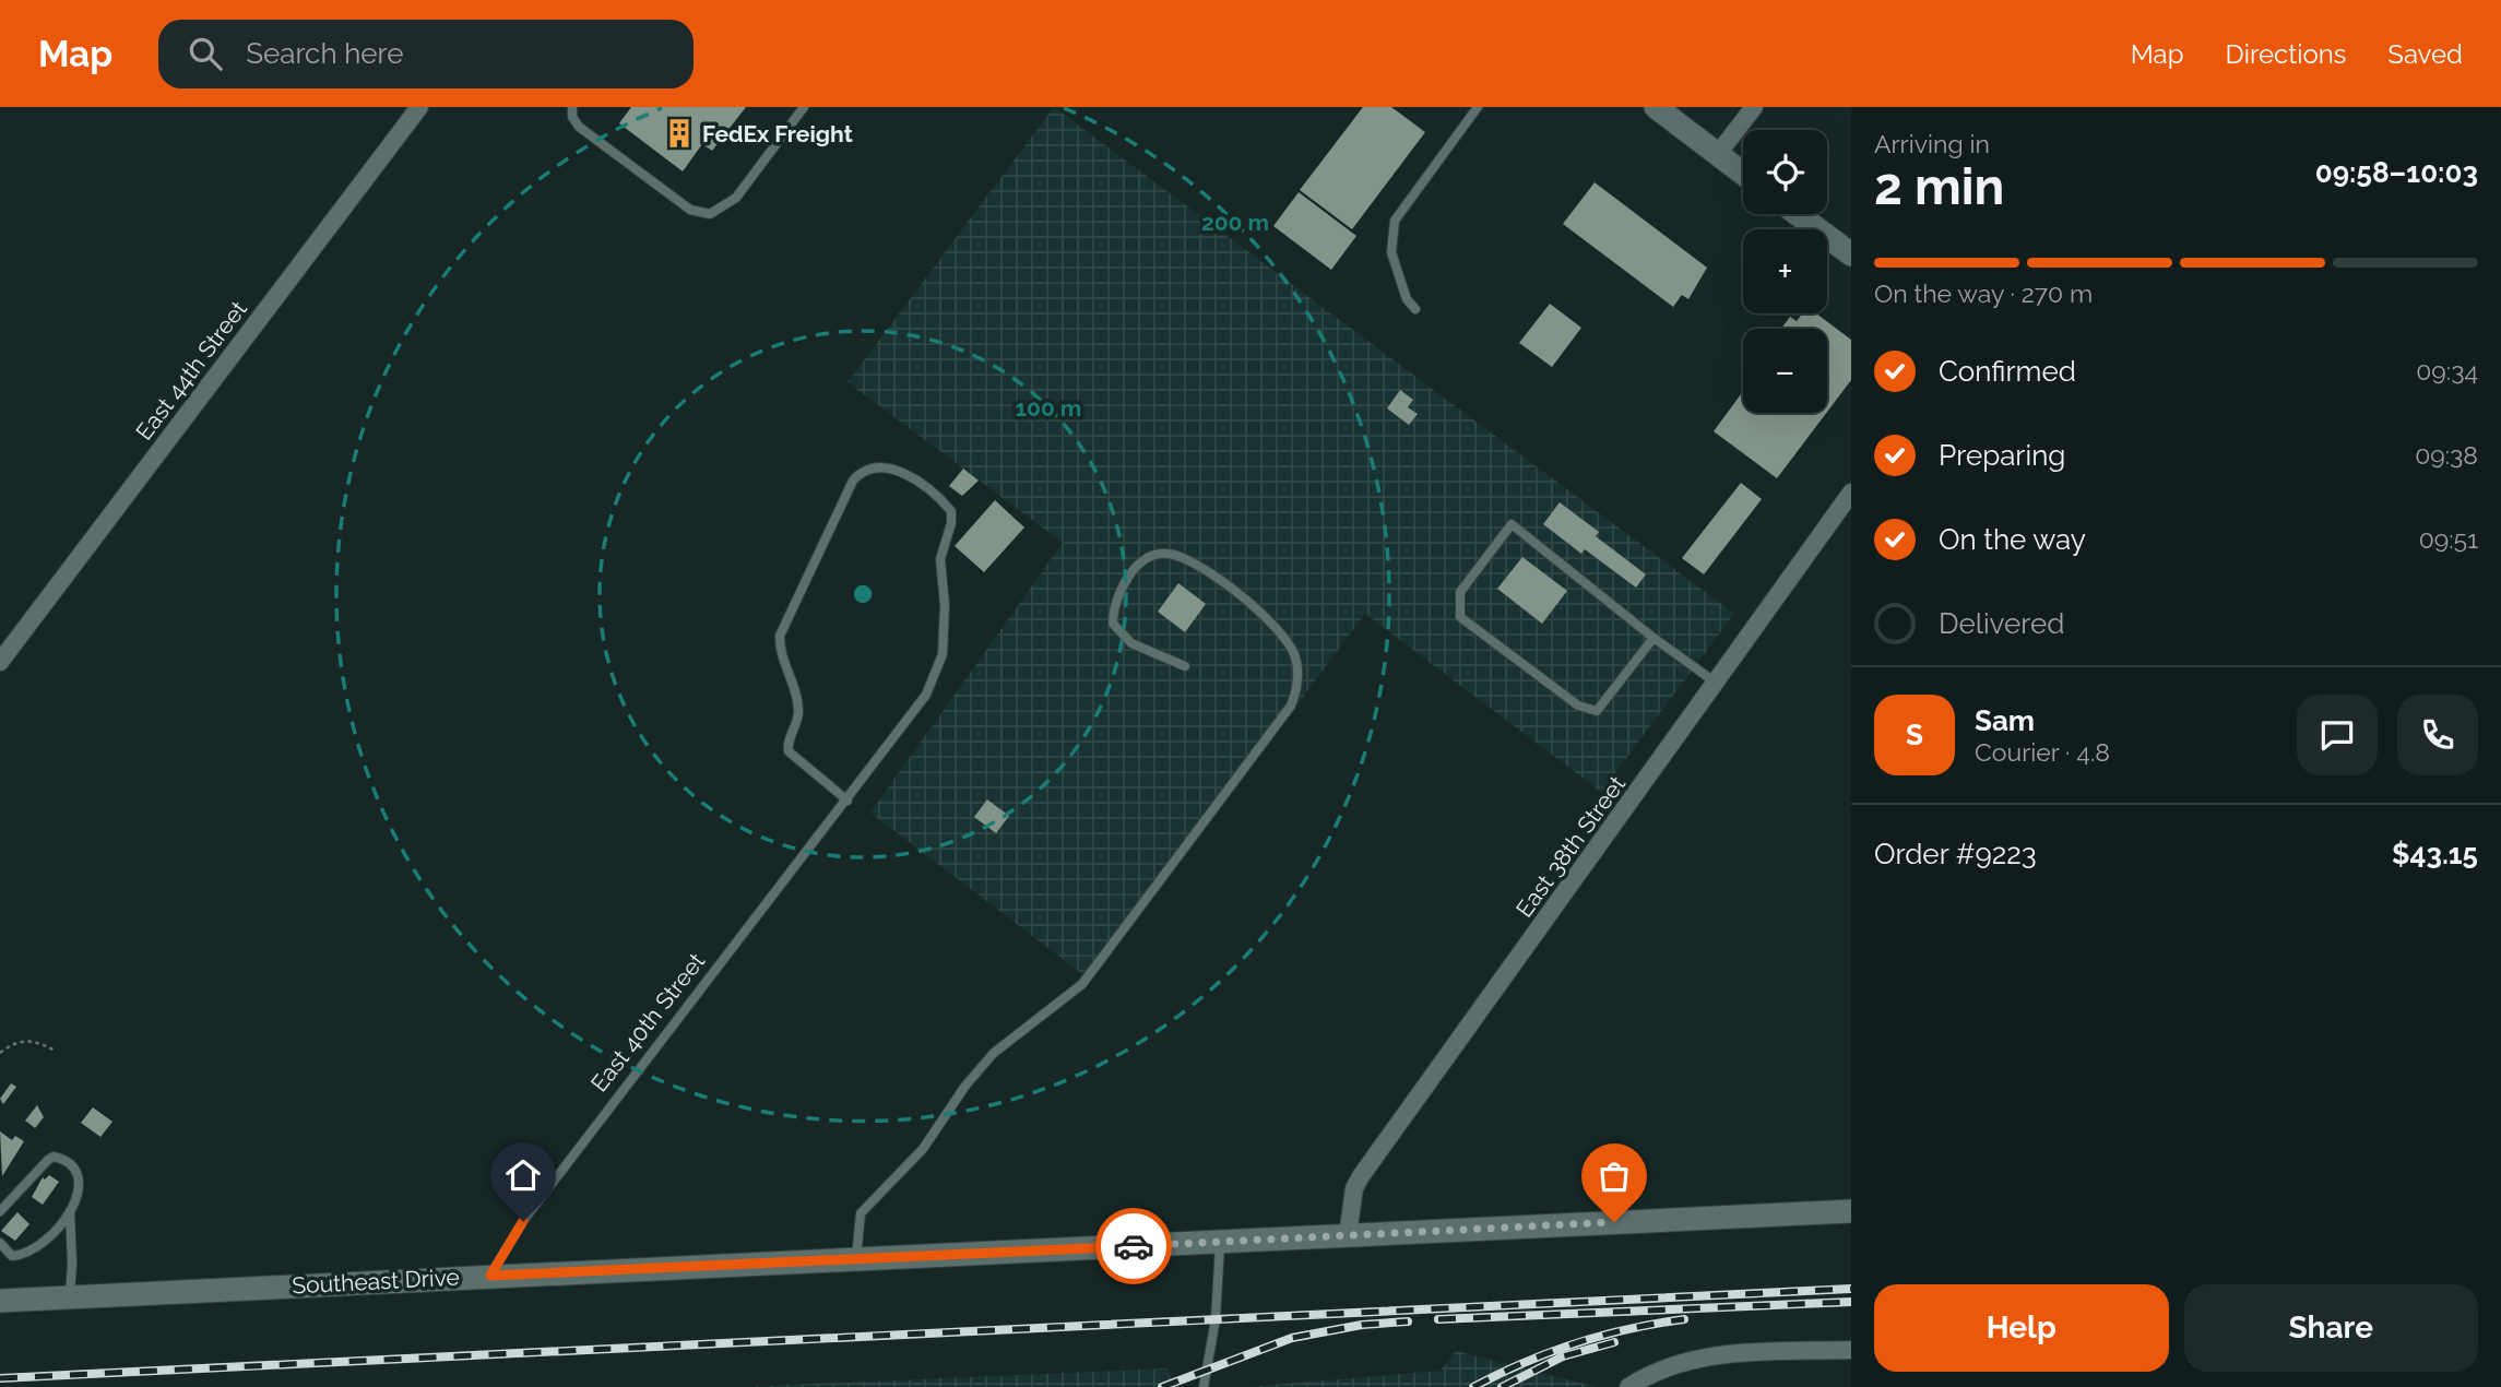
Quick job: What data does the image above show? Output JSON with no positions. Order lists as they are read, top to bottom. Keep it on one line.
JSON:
{"streets":{"main road":["Southeast Drive"],"street":["East 44th Street","East 38th Street"],"lane":["East 40th Street"]},"crossings":[["East 38th Street","Southeast Drive"],["East 40th Street","Southeast Drive"]],"places":{"building":["FedEx Freight"]},"page":{"header":"Map","search":"Search here","nav":["Map","Directions","Saved"],"heading":["2 min","Arriving in","09:58–10:03"],"panel":["Sam","Courier · 4.8","Order #9223","$43.15"],"map_buttons":["+","−"],"bar":"On the way · 270 m","list":[["Confirmed","09:34"],["Preparing","09:38"],["On the way","09:51"],"Delivered"],"round":"S","buttons":["Help","Share"]},"rings":["200 m","100 m"]}
